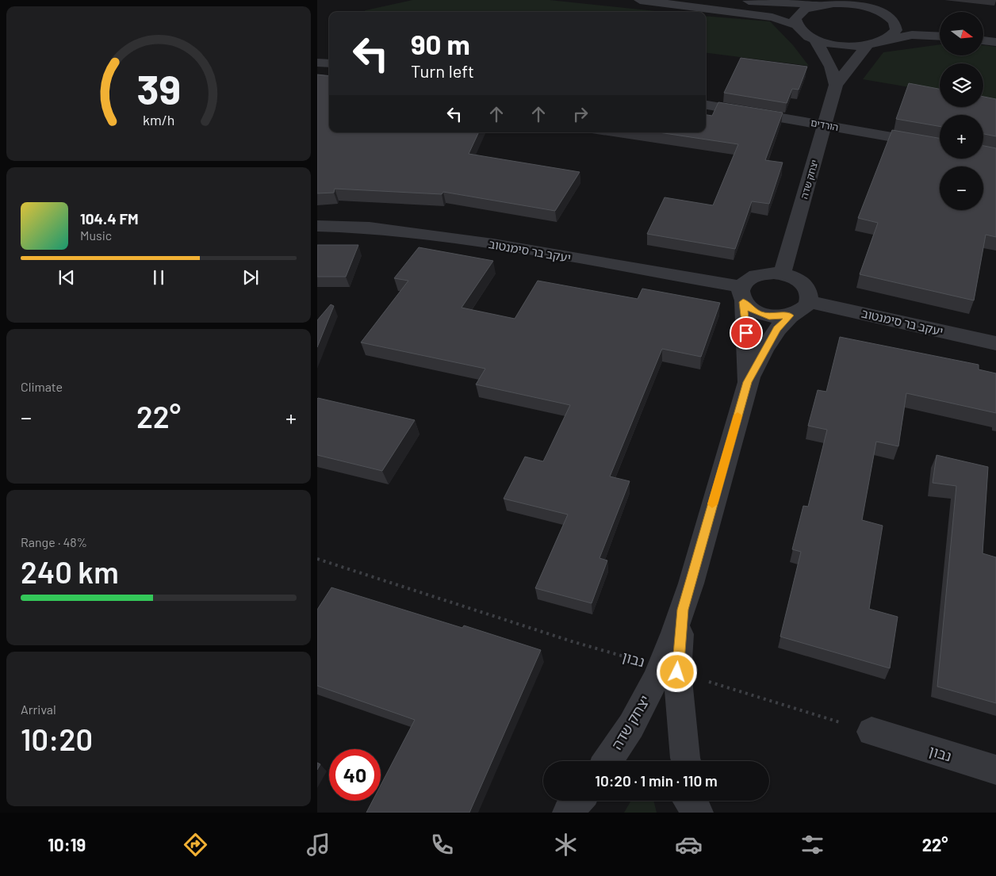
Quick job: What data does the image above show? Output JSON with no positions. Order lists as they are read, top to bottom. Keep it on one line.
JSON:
{"streets":{"street":["הורדים","יצחק שדה","יעקב בר סימנטוב","נבון"]},"crossings":[["הורדים","יצחק שדה"],["יצחק שדה","יעקב בר סימנטוב"],["יצחק שדה","נבון"]],"north":"right","page":{"map_buttons":["+","−"],"turn":["90 m","Turn left"],"song":["104.4 FM","Music"],"tile":["Climate",["Range · 48%","240 km"],["Arrival","10:20"]],"heat":["−","22°","+"],"limit":"40","trip":"10:20 · 1 min · 110 m","tabs":["10:19","22°"],"gauge":["39","km/h"]}}
